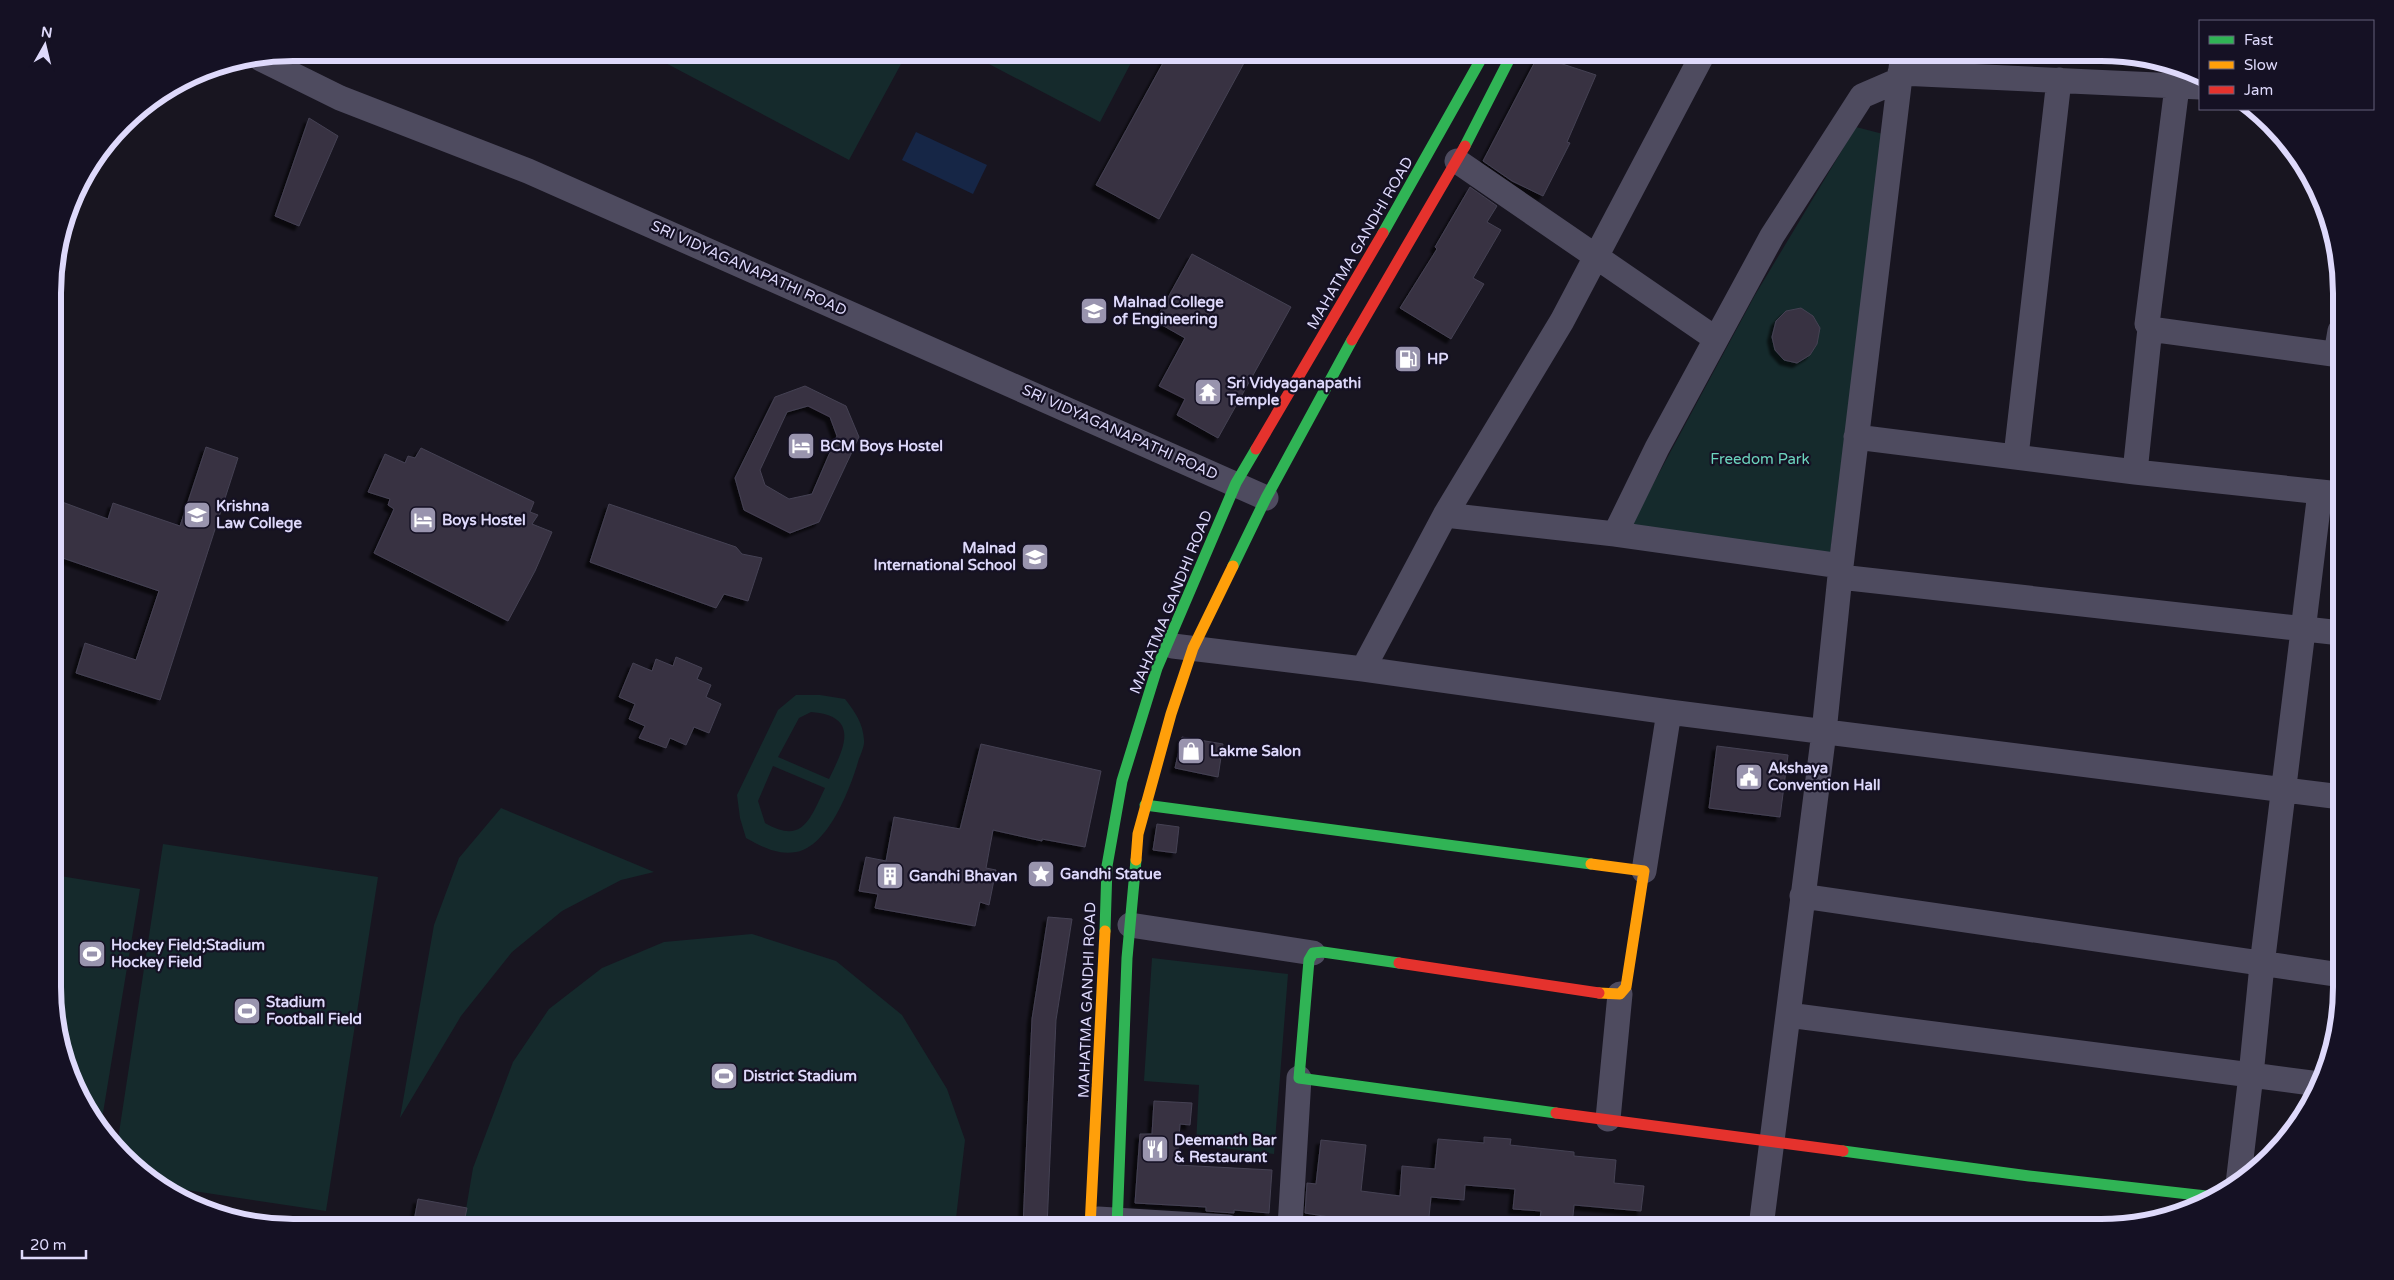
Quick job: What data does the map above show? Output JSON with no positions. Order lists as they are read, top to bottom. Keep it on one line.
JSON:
{"streets":{"street":["MAHATMA GANDHI ROAD","SRI VIDYAGANAPATHI ROAD"]},"crossings":[["MAHATMA GANDHI ROAD","SRI VIDYAGANAPATHI ROAD"]],"parks":["Freedom Park"],"places":{"school or university":["Malnad College of Engineering","Krishna Law College","Malnad International School"],"fuel station":["HP"],"temple":["Sri Vidyaganapathi Temple"],"hotel":["BCM Boys Hostel","Boys Hostel"],"shop":["Lakme Salon"],"public building":["Akshaya Convention Hall"],"place":["Gandhi Statue"],"building":["Gandhi Bhavan"],"sports":["Hockey Field;Stadium Hockey Field","Stadium Football Field","District Stadium"],"restaurant":["Deemanth Bar & Restaurant"]},"legend":["Fast","Slow","Jam"],"scale_bar":"20 m","north":"top"}
